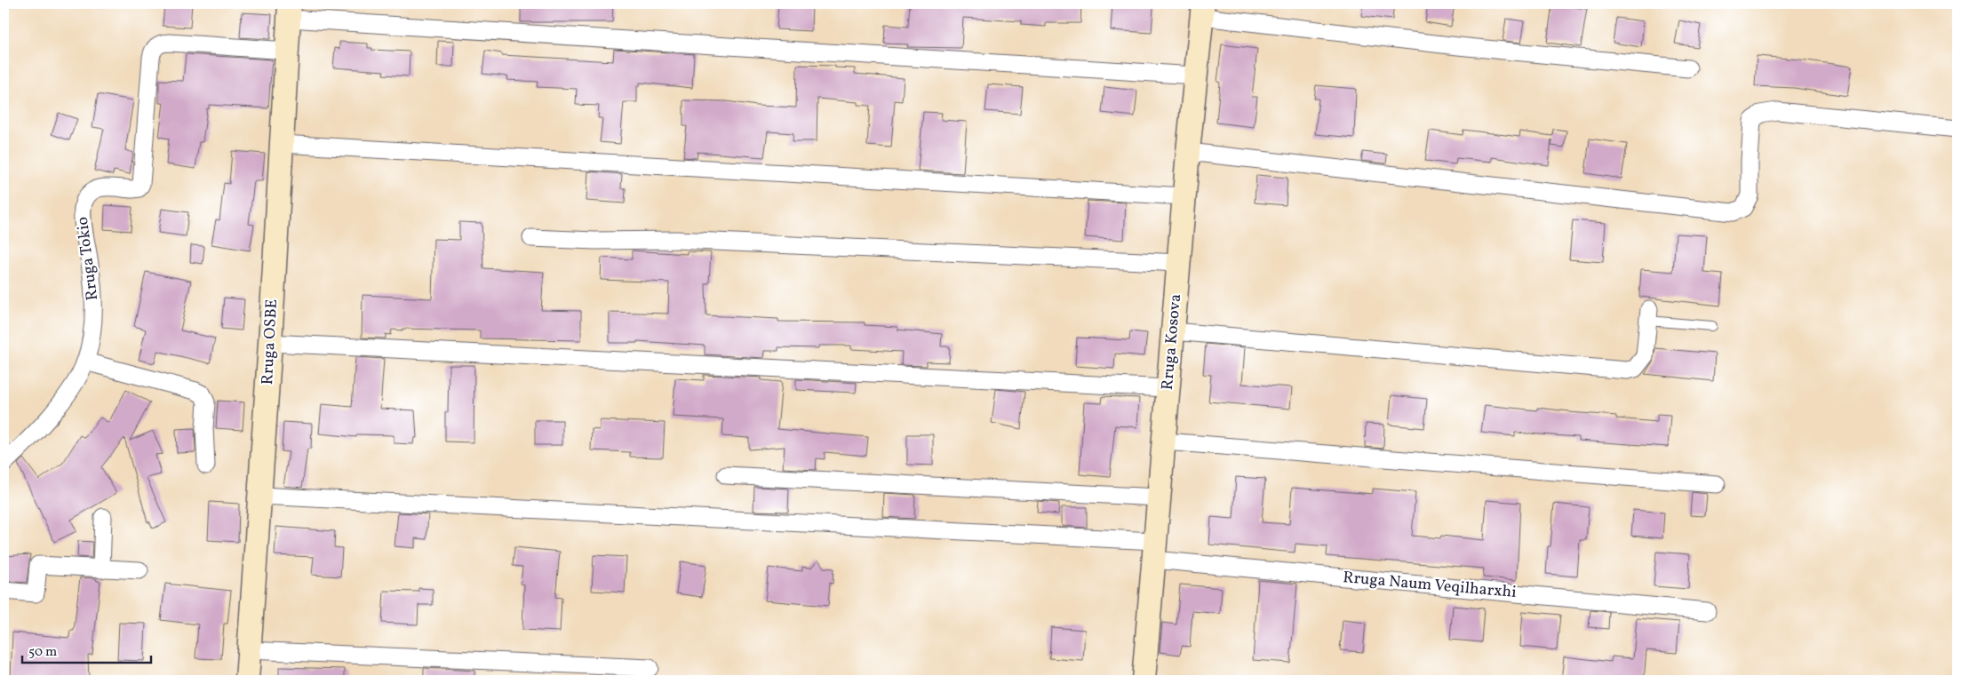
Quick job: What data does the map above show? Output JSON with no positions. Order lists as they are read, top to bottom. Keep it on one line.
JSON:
{"streets":{"street":["Rruga Tokio","Rruga OSBE","Rruga Kosova","Rruga Naum Veqilharxhi"]},"crossings":[["Rruga Tokio","Rruga OSBE"],["Rruga OSBE","Rruga Naum Veqilharxhi"],["Rruga Kosova","Rruga Naum Veqilharxhi"]],"scale_bar":"50 m"}
